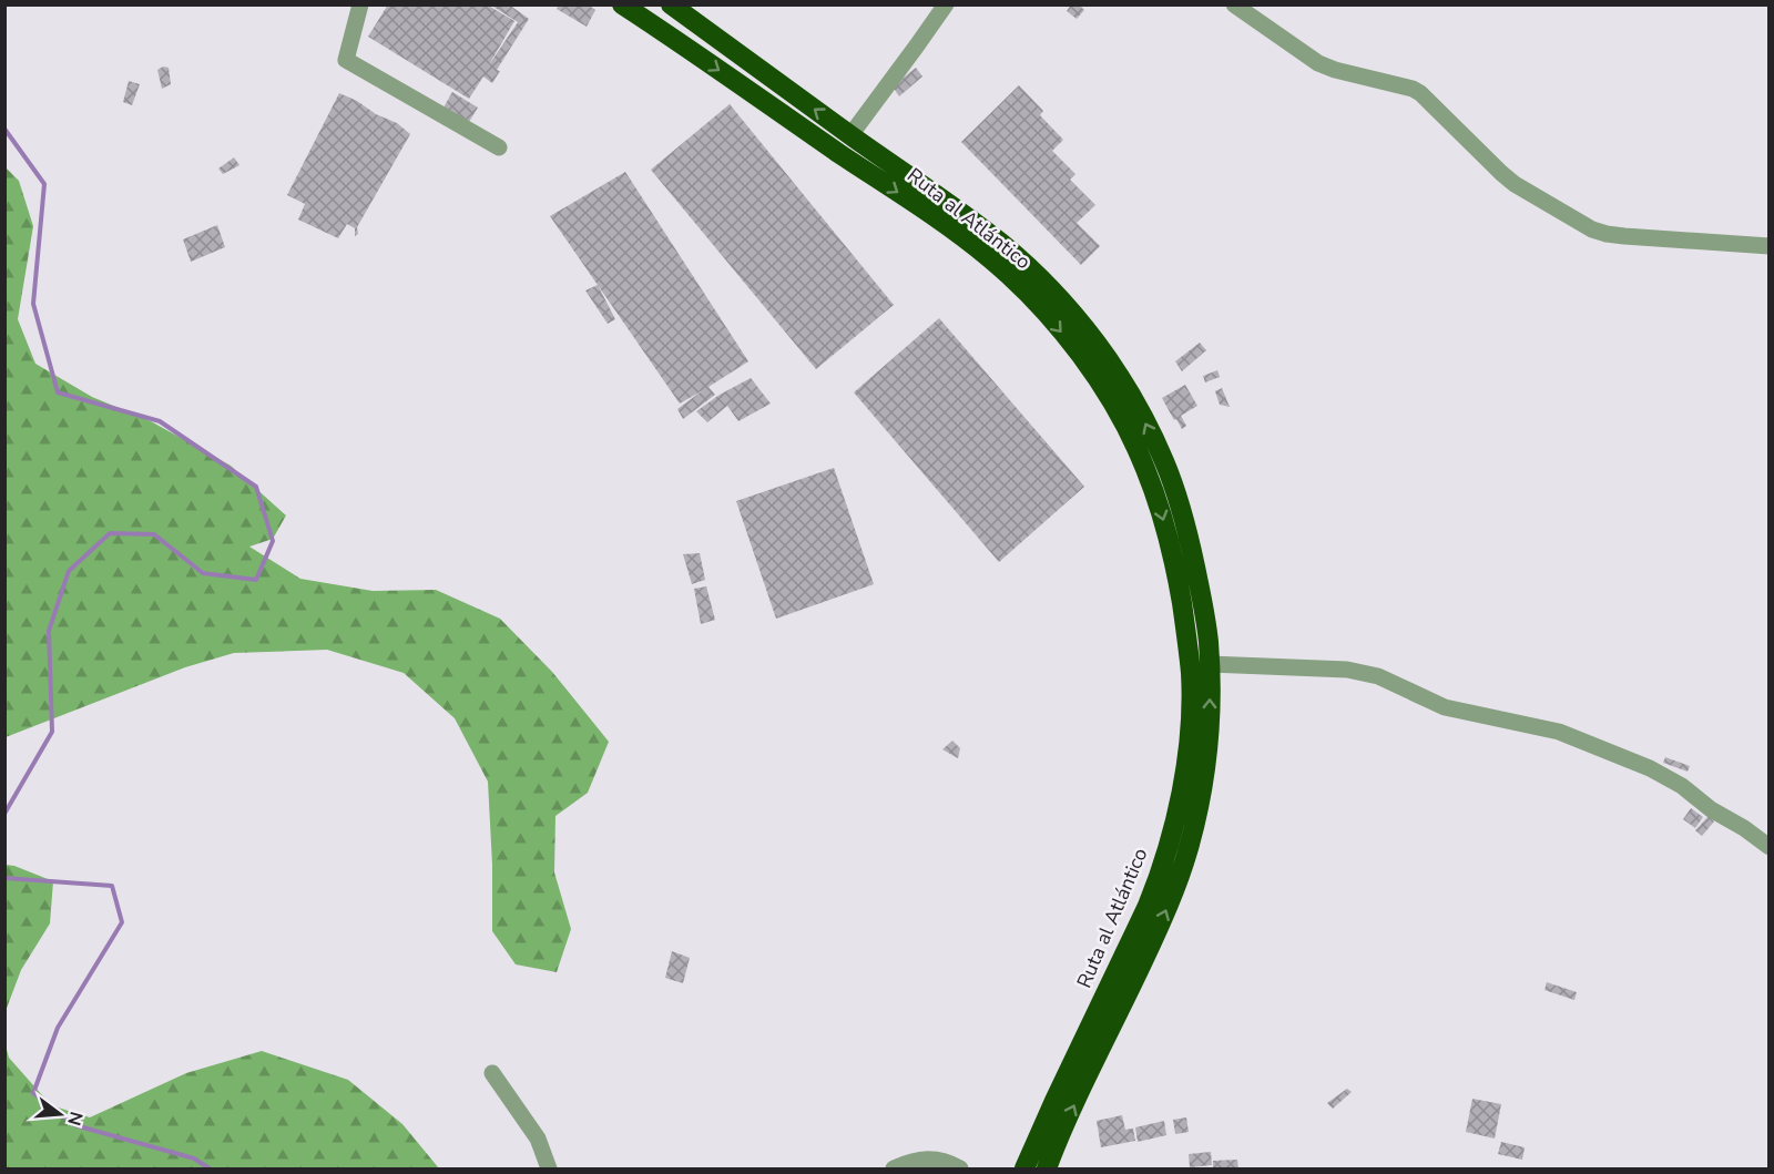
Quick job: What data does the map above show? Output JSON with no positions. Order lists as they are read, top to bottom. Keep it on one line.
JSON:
{"streets":{"highway":["Ruta al Atlántico"]},"north":"right"}
